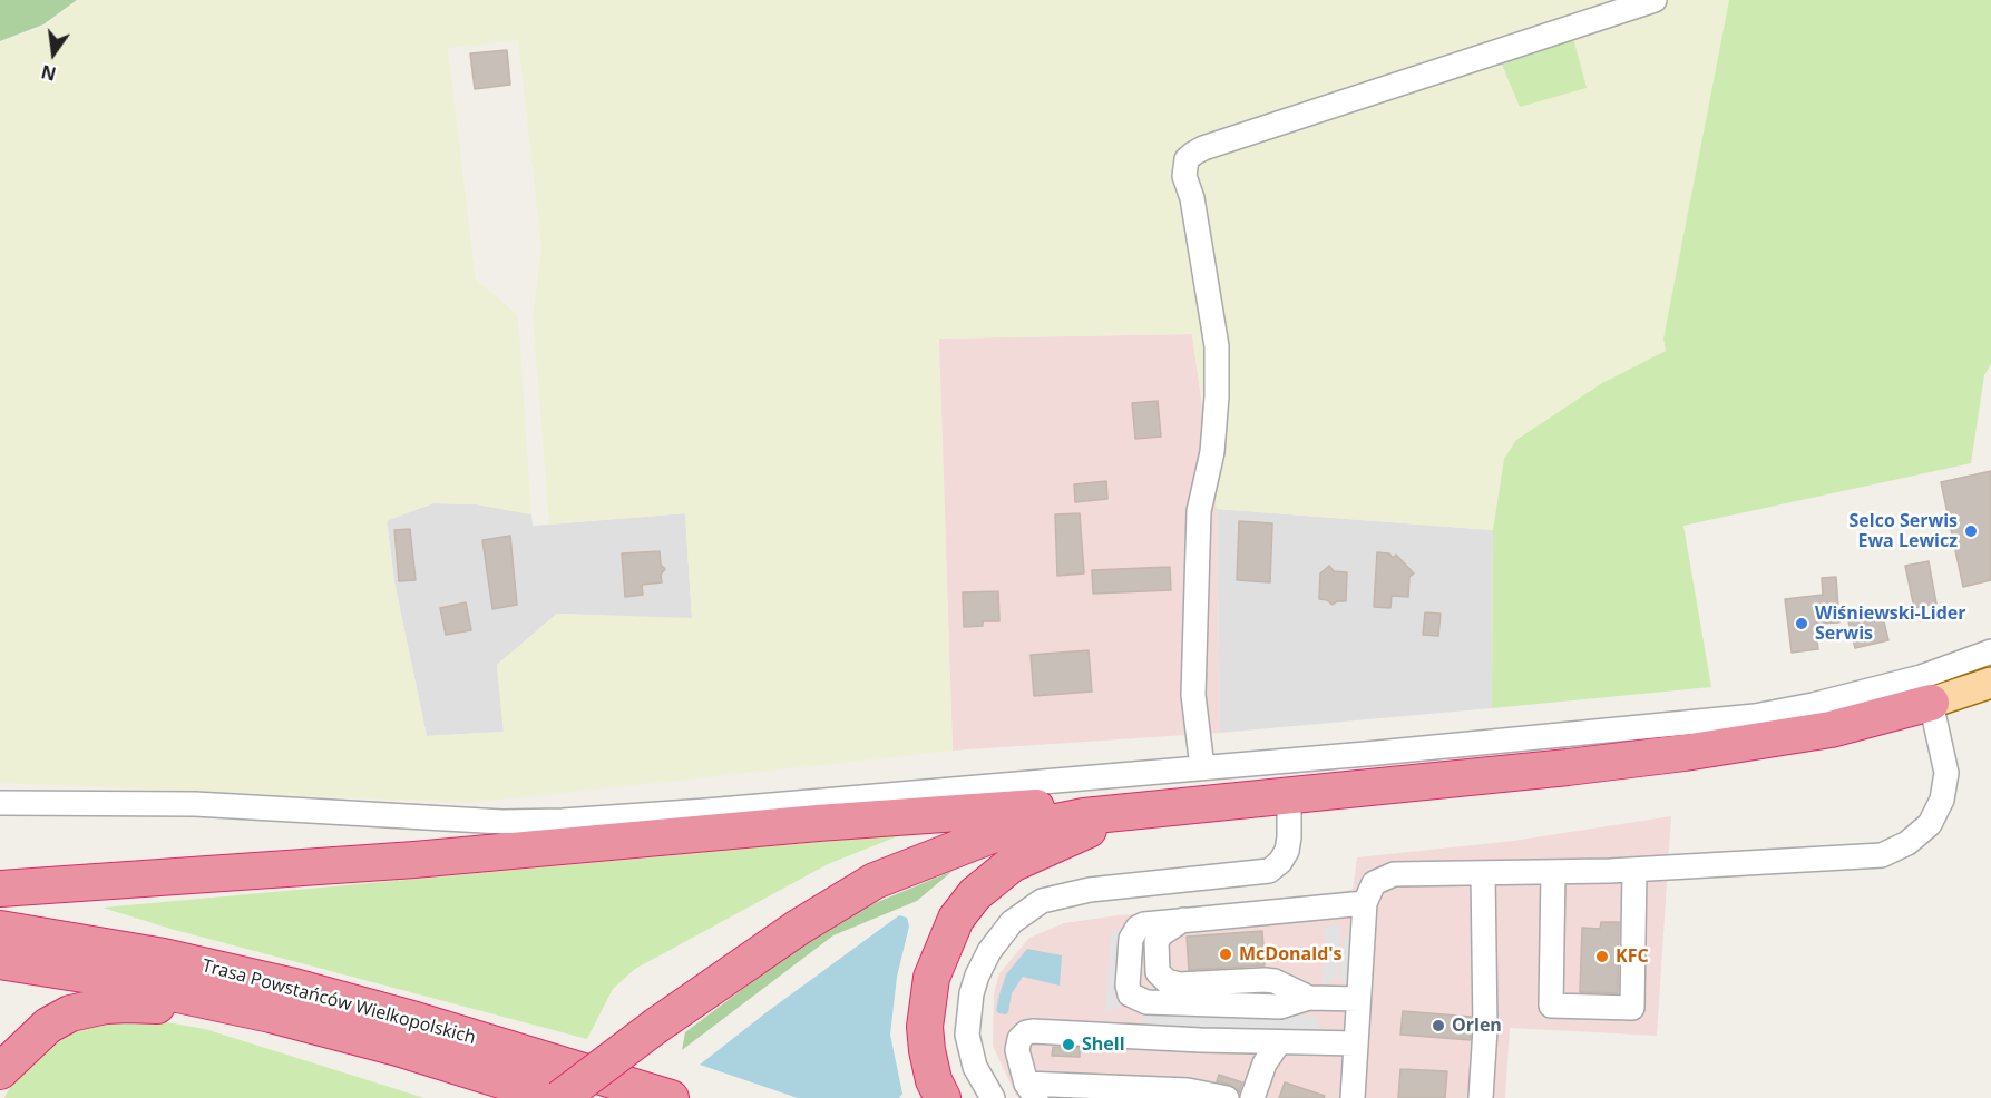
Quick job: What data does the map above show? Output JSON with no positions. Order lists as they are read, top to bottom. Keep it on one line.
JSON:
{"streets":{"highway":["Trasa Powstańców Wielkopolskich"]},"places":["Selco Serwis Ewa Lewicz","Wiśniewski-Lider Serwis","McDonald's","KFC","Orlen","Shell"],"north":"bottom"}
